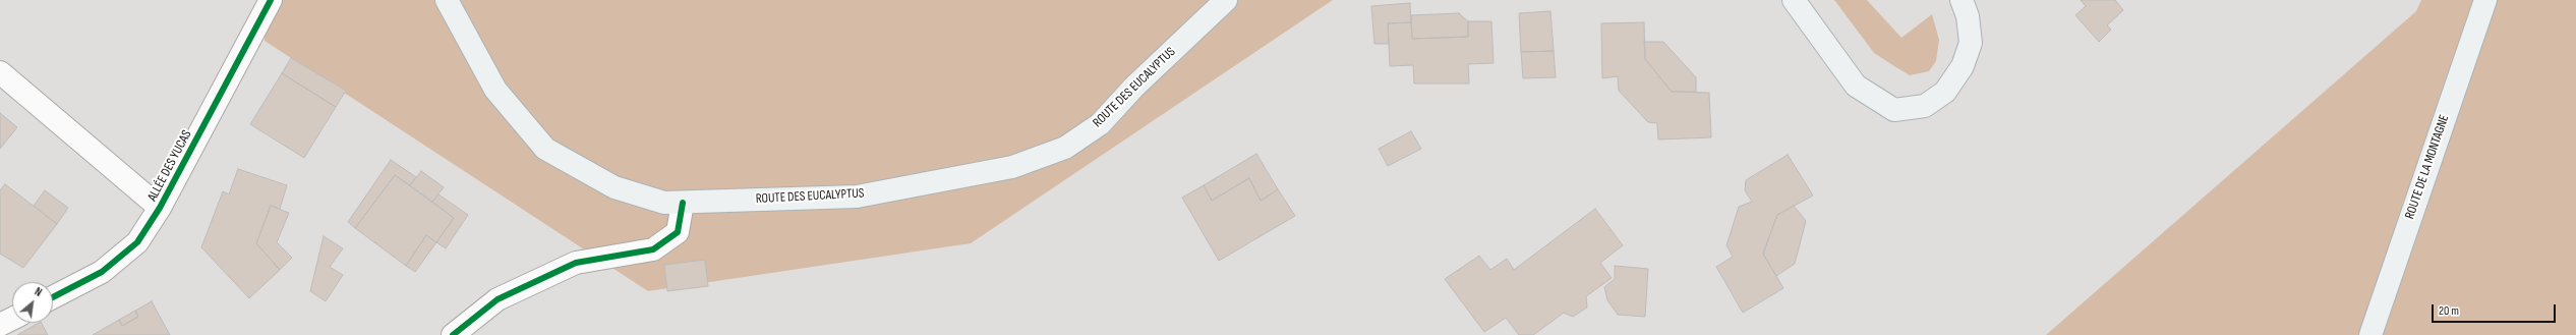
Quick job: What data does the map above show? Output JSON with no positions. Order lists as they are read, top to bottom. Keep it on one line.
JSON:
{"streets":{"main road":["ROUTE DES EUCALYPTUS","ROUTE DE LA MONTAGNE"],"street":["ALLÉE DES YUCAS"]},"scale_bar":"20 m","north":"top right"}
